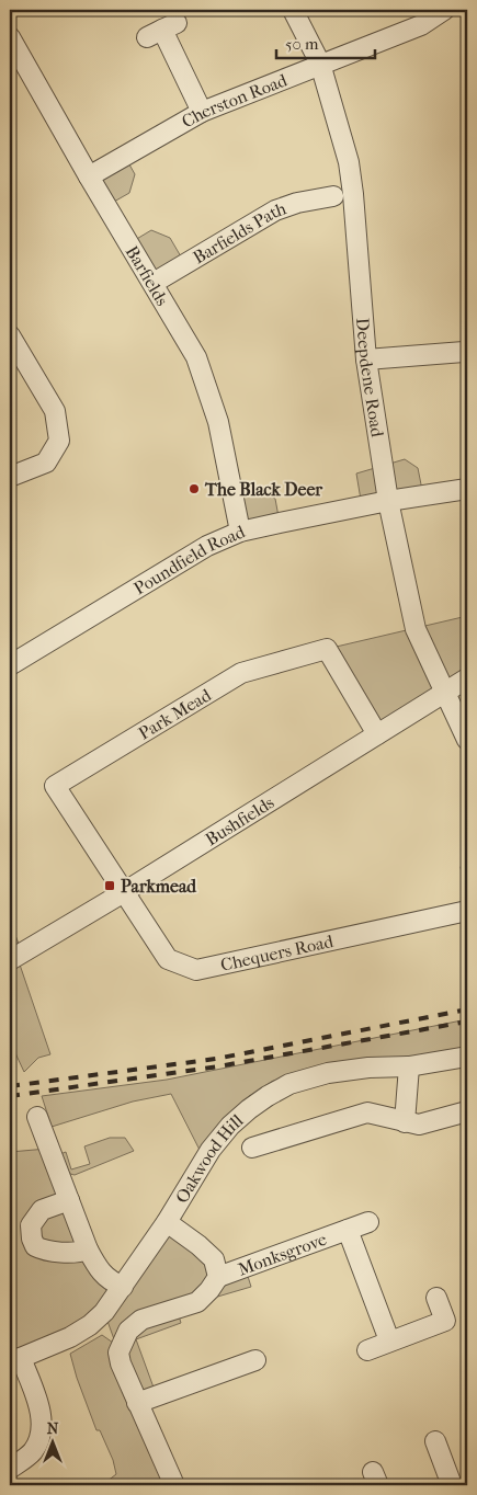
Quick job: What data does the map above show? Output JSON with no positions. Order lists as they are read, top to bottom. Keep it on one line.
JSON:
{"streets":{"street":["Cherston Road","Barfields Path","Barfields","Deepdene Road","Poundfield Road","Park Mead","Bushfields","Chequers Road","Oakwood Hill","Monksgrove"]},"crossings":[["Cherston Road","Barfields"],["Cherston Road","Deepdene Road"],["Barfields Path","Barfields"],["Barfields","Poundfield Road"],["Deepdene Road","Poundfield Road"],["Deepdene Road","Bushfields"],["Park Mead","Bushfields"],["Park Mead","Chequers Road"],["Bushfields","Chequers Road"]],"places":{"other":["The Black Deer"],"transit":["Parkmead"]},"scale_bar":"50 m","north":"top"}
